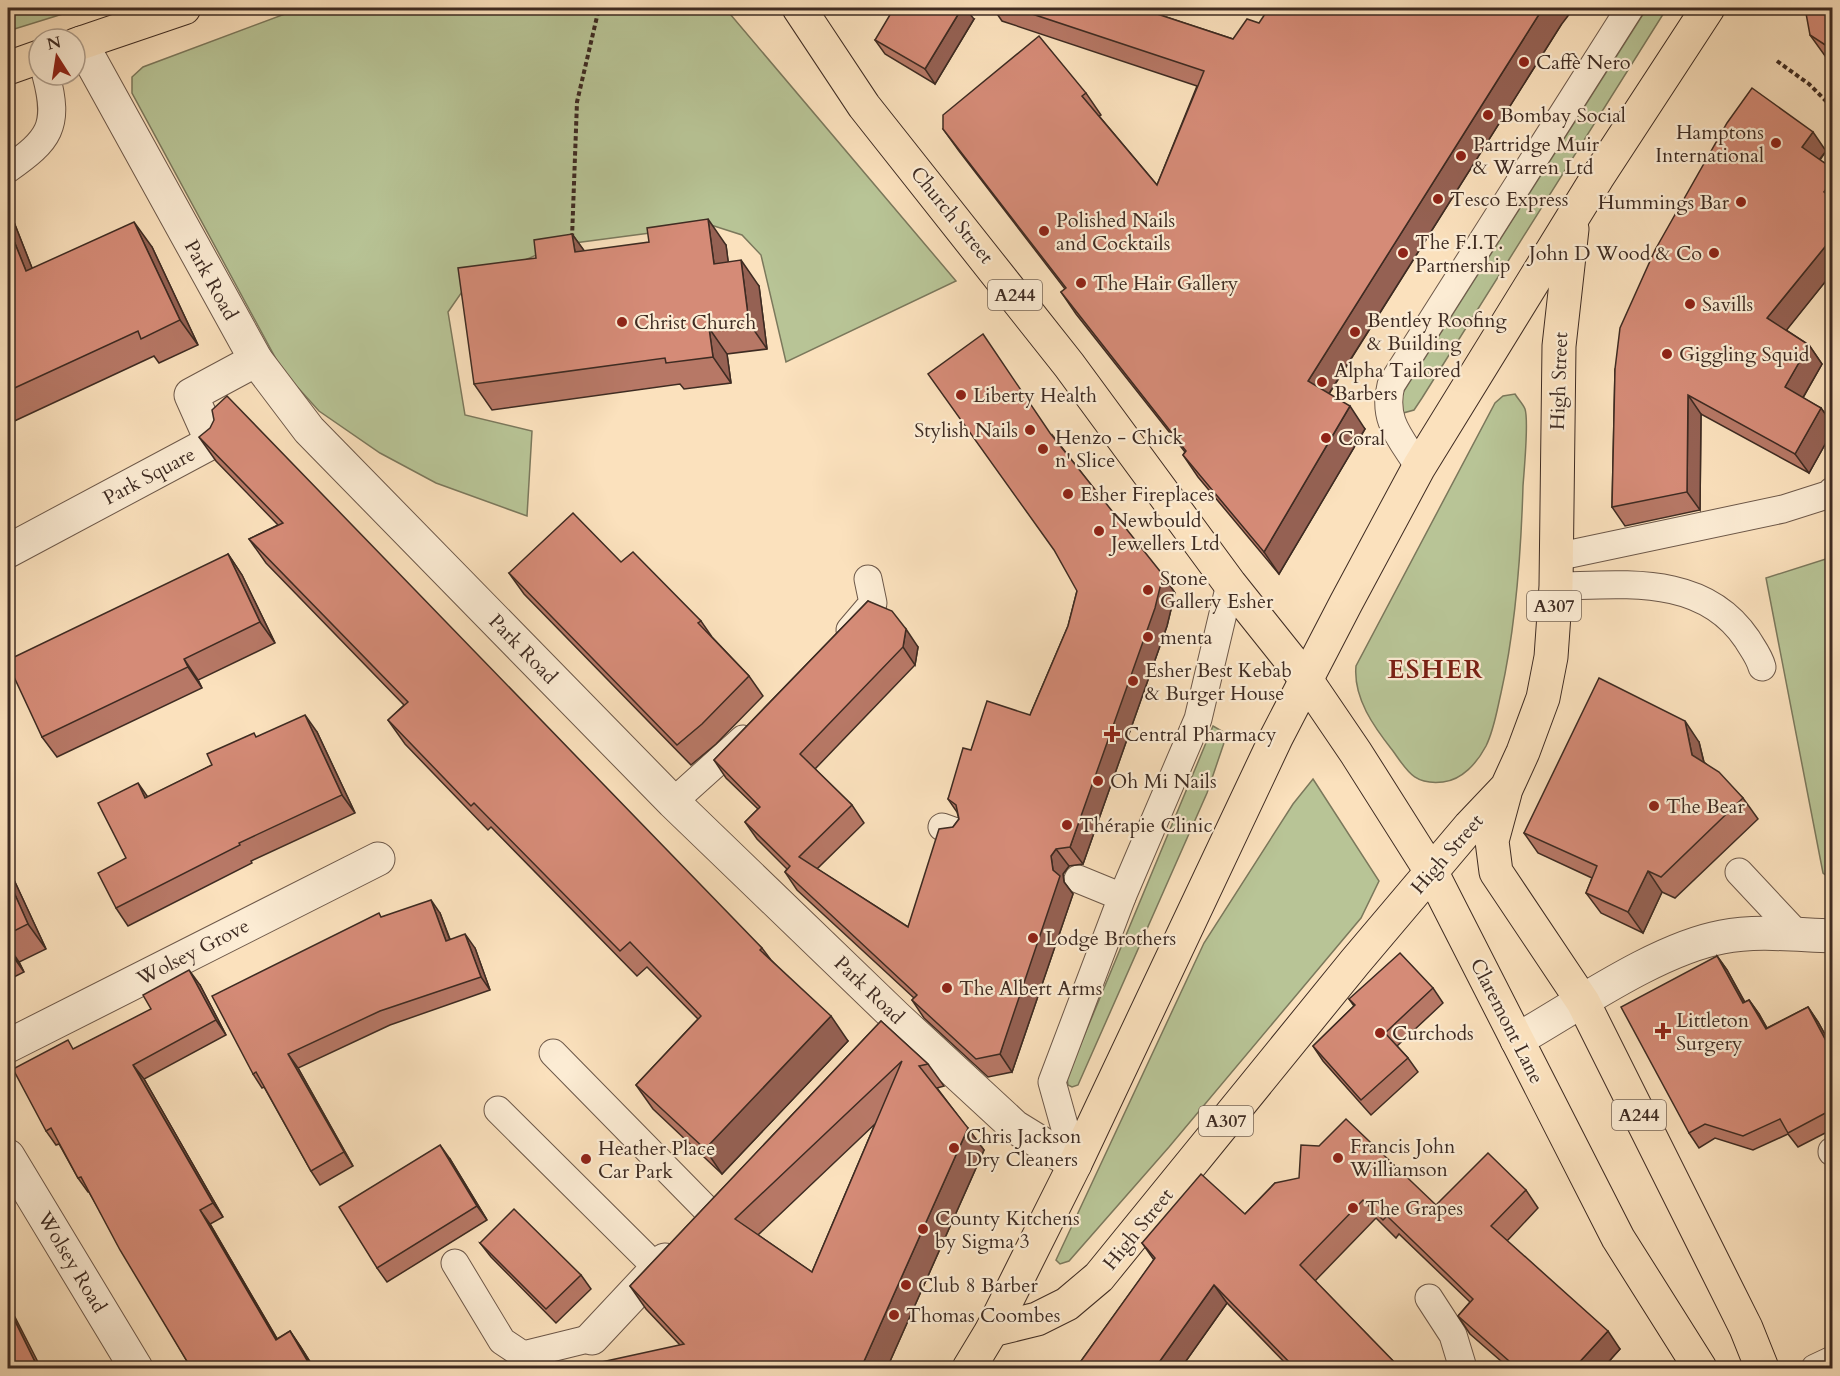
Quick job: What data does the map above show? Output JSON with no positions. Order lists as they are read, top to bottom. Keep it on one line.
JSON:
{"streets":{"main road":["Church Street","A244","High Street","A307","Claremont Lane"],"street":["Park Road","Park Square","Wolsey Grove","Wolsey Road"]},"crossings":[["Church Street","High Street"],["Church Street","Claremont Lane"],["Park Road","High Street"],["Park Road","Park Square"],["A244","High Street"],["High Street","Claremont Lane"]],"districts":["ESHER"],"places":{"other":["Caffè Nero","Bombay Social","Hamptons International","Partridge Muir & Warren Ltd","Tesco Express","Hummings Bar","Polished Nails and Cocktails","The F.I.T. Partnership","John D Wood & Co","The Hair Gallery","Savills","Christ Church","Bentley Roofing & Building","Giggling Squid","Alpha Tailored Barbers","Liberty Health","Stylish Nails","Coral","Henzo - Chick n' Slice","Esher Fireplaces","Newbould Jewellers Ltd","Stone Gallery Esher","menta","Esher Best Kebab & Burger House","Oh Mi Nails","The Bear","Thérapie Clinic","Lodge Brothers","The Albert Arms","Curchods","Chris Jackson Dry Cleaners","Francis John Williamson","Heather Place Car Park","The Grapes","County Kitchens by Sigma 3","Club 8 Barber","Thomas Coombes"],"health":["Central Pharmacy","Littleton Surgery"]},"north":"top"}
